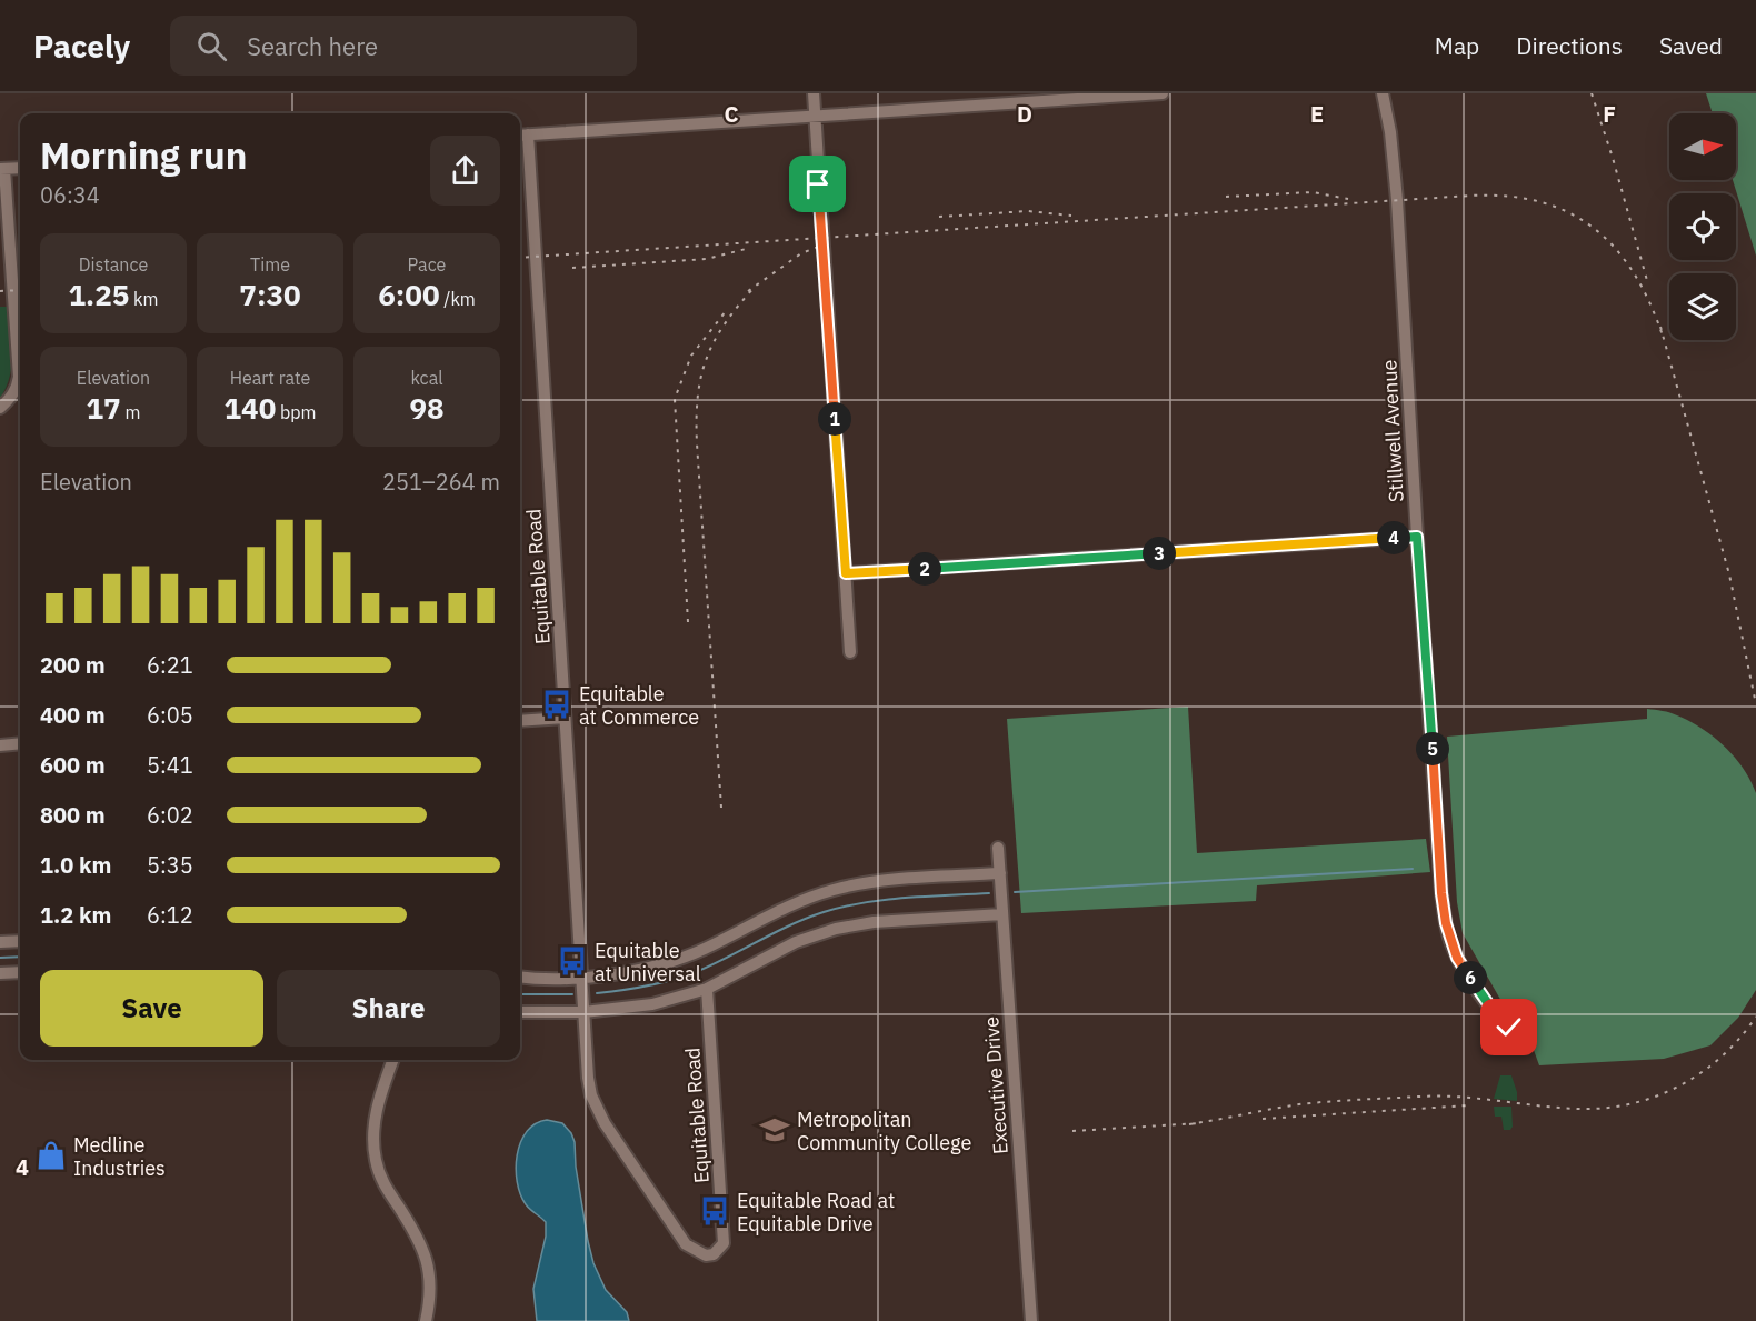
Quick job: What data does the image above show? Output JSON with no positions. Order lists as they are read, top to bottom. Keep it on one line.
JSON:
{"streets":{"street":["Stillwell Avenue","Equitable Road","Executive Drive"]},"places":{"bus stop":["Equitable at Commerce","Equitable at Universal","Equitable Road at Equitable Drive"],"school or university":["Metropolitan Community College"],"shop":["Medline Industries"]},"north":"right","page":{"header":"Pacely","search":"Search here","nav":["Map","Directions","Saved"],"heading":["Morning run","06:34"],"stats":[["Distance","1.25 km"],["Time","7:30"],["Pace","6:00 /km"],["Elevation","17 m"],["Heart rate","140 bpm"],["kcal","98"]],"pins":["1","4","3","2","5","6"],"chart":["Elevation","251–264 m"],"list":[{"name":"200 m","note":"6:21"},{"name":"400 m","note":"6:05"},{"name":"600 m","note":"5:41"},{"name":"800 m","note":"6:02"},{"name":"1.0 km","note":"5:35"},{"name":"1.2 km","note":"6:12"}],"buttons":["Save","Share"]},"grid":{"columns":["C","D","E","F"],"rows":["4"]}}
